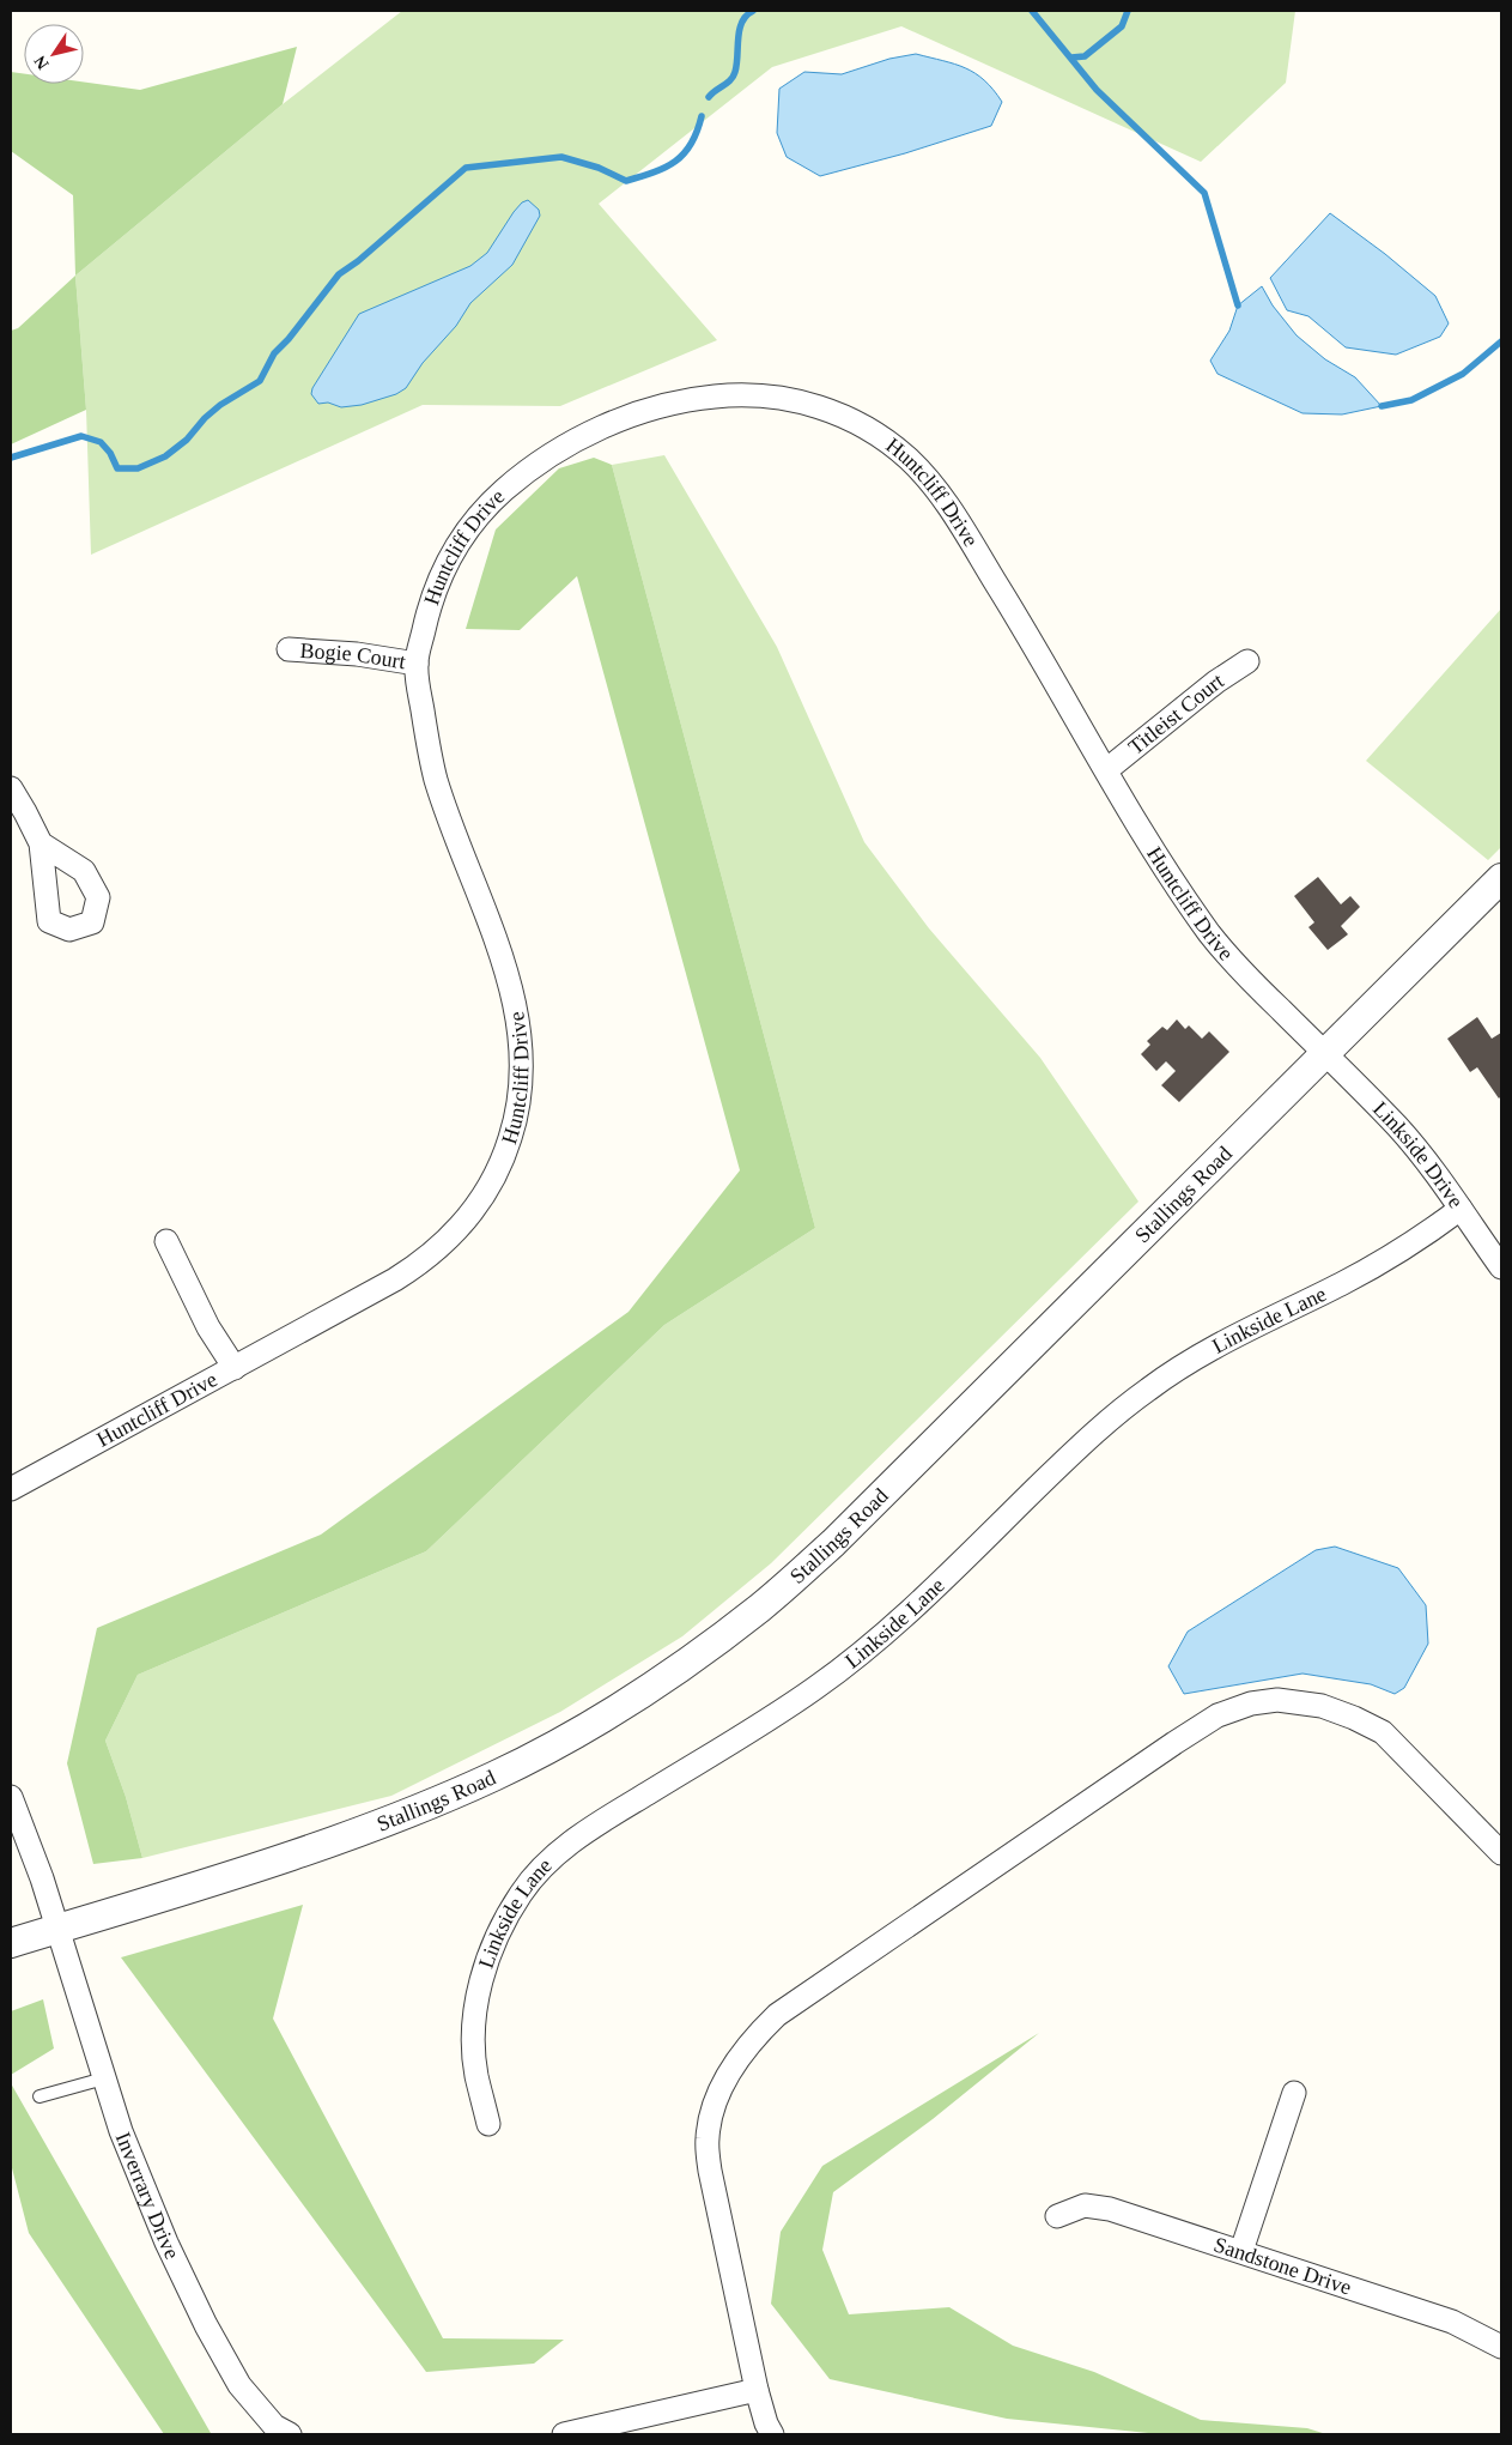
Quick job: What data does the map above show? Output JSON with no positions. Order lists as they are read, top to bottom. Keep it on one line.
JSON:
{"streets":{"street":["Huntcliff Drive","Bogie Court","Titleist Court","Linkside Drive","Stallings Road","Linkside Lane","Inverrary Drive","Sandstone Drive"]},"crossings":[["Huntcliff Drive","Bogie Court"],["Huntcliff Drive","Titleist Court"],["Huntcliff Drive","Linkside Drive"],["Huntcliff Drive","Stallings Road"],["Linkside Drive","Stallings Road"],["Linkside Drive","Linkside Lane"],["Stallings Road","Inverrary Drive"]],"north":"bottom left"}
